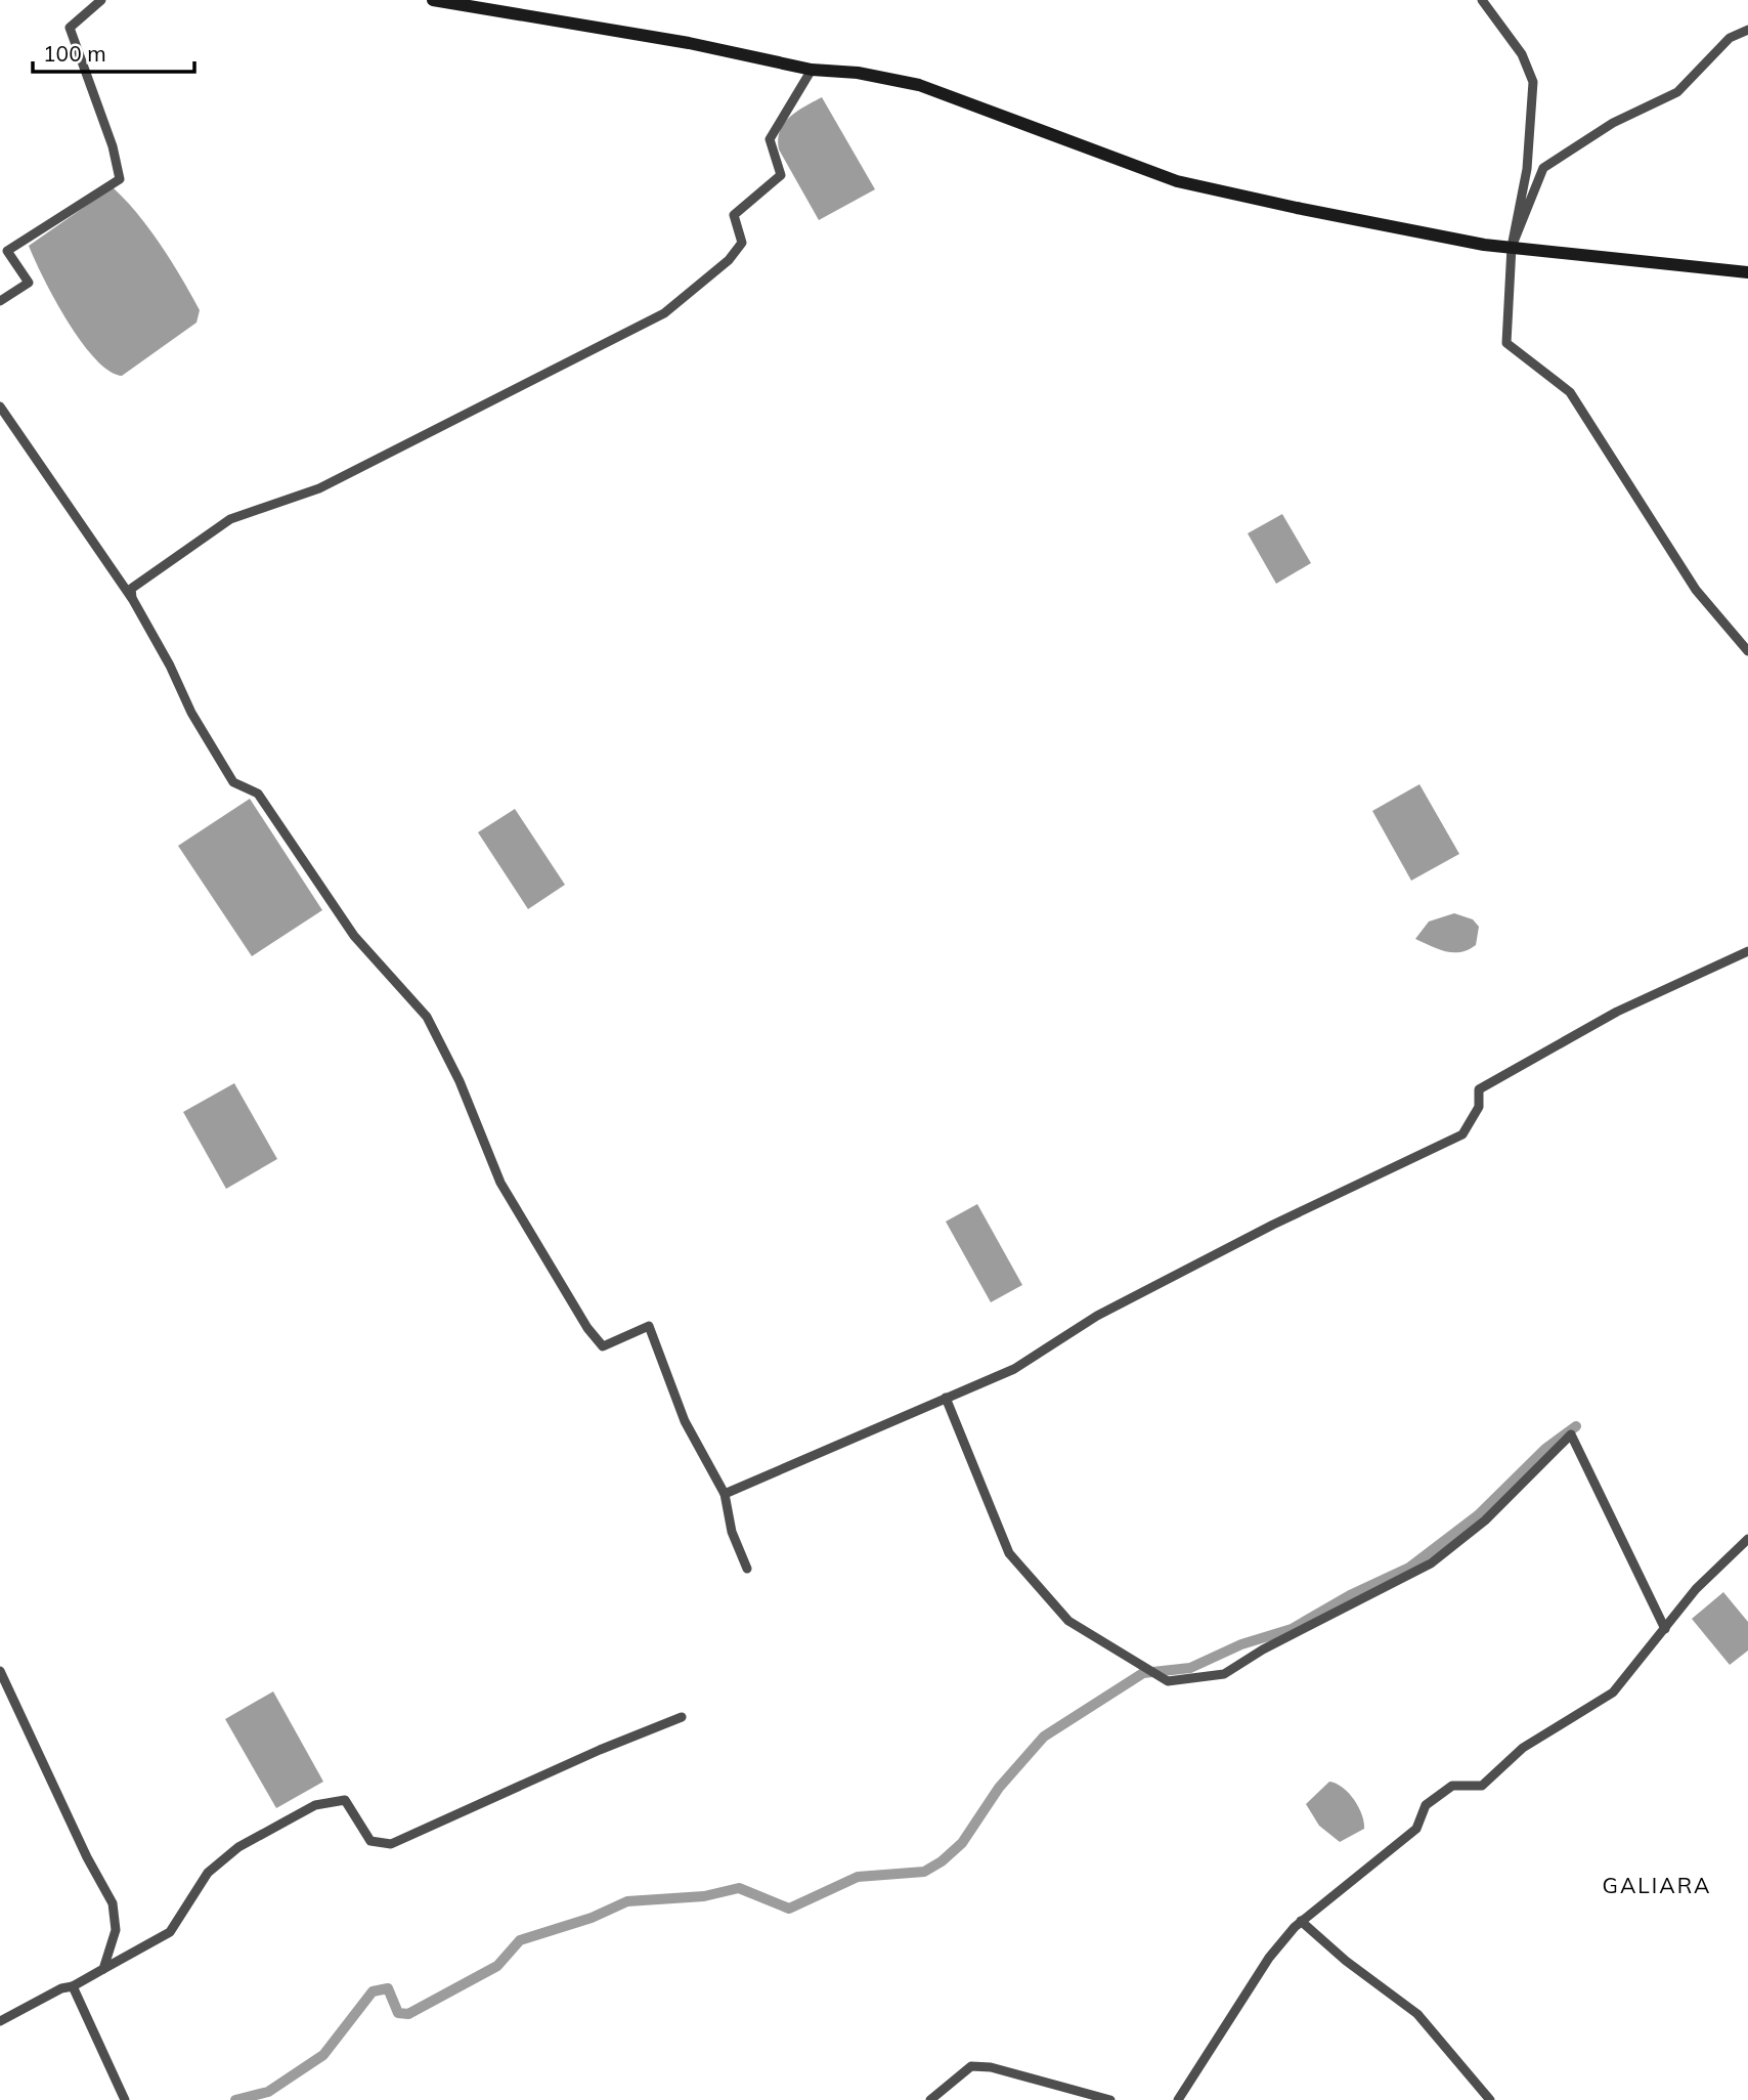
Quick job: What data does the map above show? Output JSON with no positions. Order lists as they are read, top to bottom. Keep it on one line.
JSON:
{"districts":["GALIARA"],"scale_bar":"100 m"}
